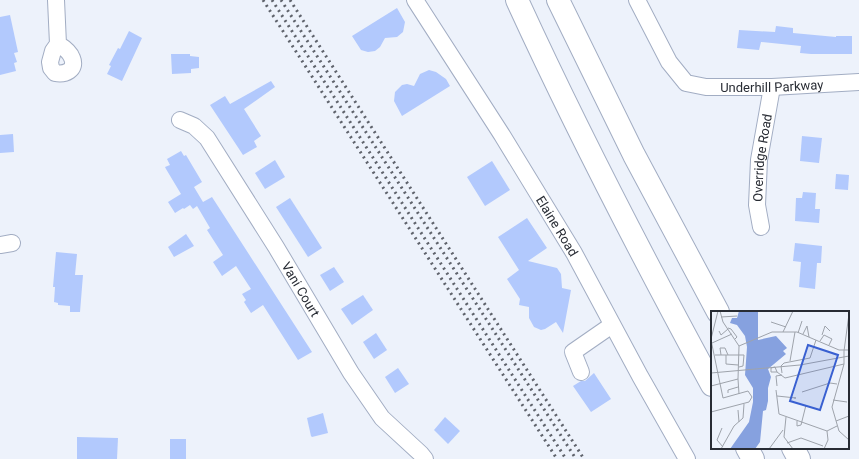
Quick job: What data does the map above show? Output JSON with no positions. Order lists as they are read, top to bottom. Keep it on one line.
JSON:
{"streets":{"street":["Underhill Parkway","Overridge Road","Elaine Road","Vani Court"]},"crossings":[["Underhill Parkway","Overridge Road"]]}
